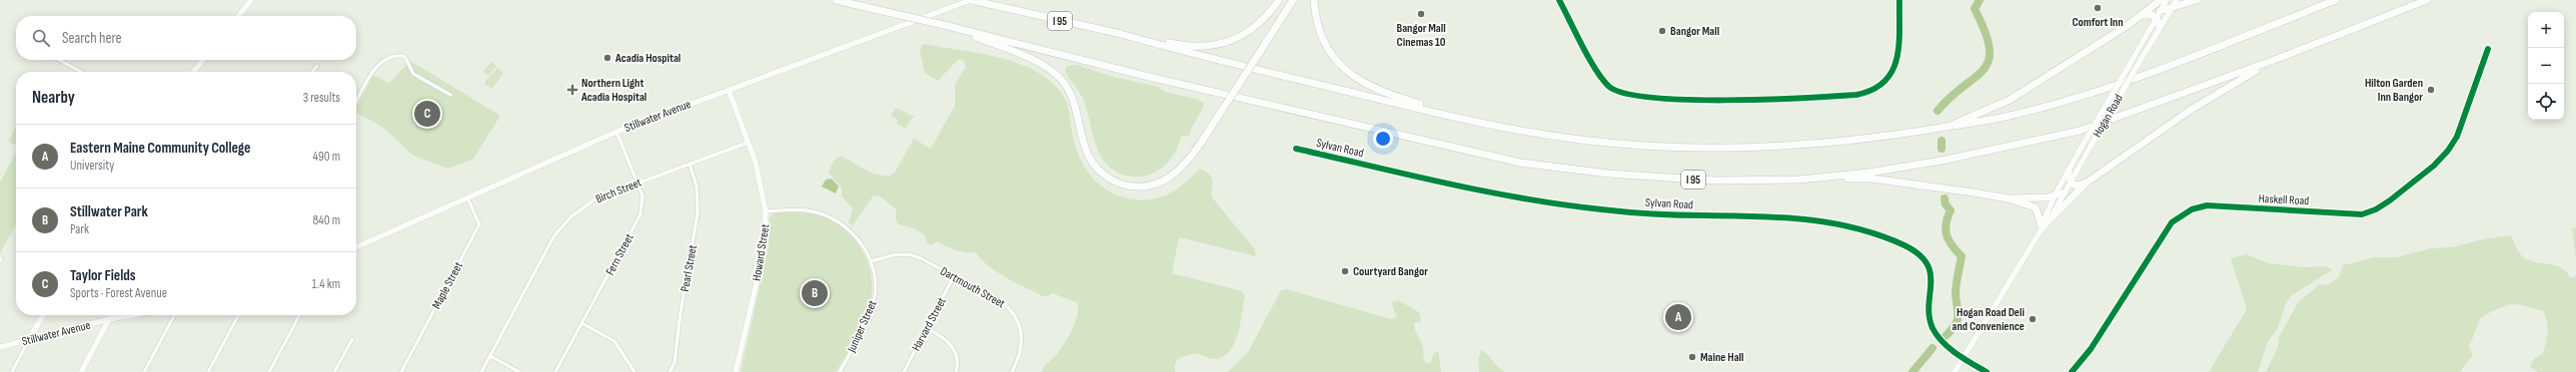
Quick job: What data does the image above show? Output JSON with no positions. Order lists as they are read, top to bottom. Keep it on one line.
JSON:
{"streets":{"highway":["I 95"],"main road":["Stillwater Avenue","Hogan Road","Howard Street"],"street":["Sylvan Road","Birch Street","Haskell Road","Fern Street","Pearl Street","Maple Street","Dartmouth Street","Harvard Street","Juniper Street"]},"crossings":[["I 95","Stillwater Avenue"],["Stillwater Avenue","Howard Street"],["Stillwater Avenue","Fern Street"],["Stillwater Avenue","Maple Street"],["Hogan Road","Sylvan Road"],["Birch Street","Howard Street"],["Birch Street","Fern Street"],["Birch Street","Pearl Street"],["Howard Street","Juniper Street"],["Dartmouth Street","Harvard Street"],["Dartmouth Street","Juniper Street"]],"places":{"other":["Comfort Inn","Bangor Mall Cinemas 10","Bangor Mall","Acadia Hospital","Hilton Garden Inn Bangor","Courtyard Bangor","Hogan Road Deli and Convenience","Maine Hall"],"health":["Northern Light Acadia Hospital"]},"page":{"map_buttons":["+","−"],"search":"Search here","heading":["Nearby","3 results"],"pins":["C","B","A"],"list":[{"mark":"A","name":"Eastern Maine Community College","note":"University","value":"490 m"},{"mark":"B","name":"Stillwater Park","note":"Park","value":"840 m"},{"mark":"C","name":"Taylor Fields","note":"Sports · Forest Avenue","value":"1.4 km"}]}}
